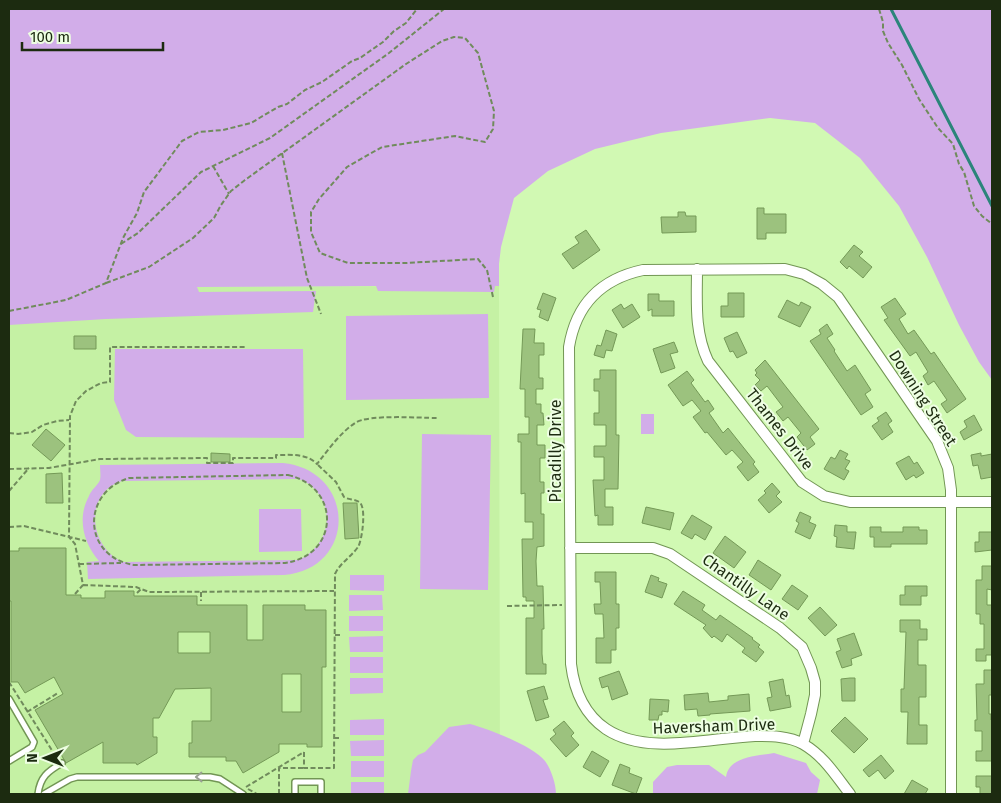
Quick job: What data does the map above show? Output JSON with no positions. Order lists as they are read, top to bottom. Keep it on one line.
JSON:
{"streets":{"street":["Downing Street","Thames Drive","Picadilly Drive","Chantilly Lane","Haversham Drive"]},"crossings":[["Downing Street","Thames Drive"],["Downing Street","Picadilly Drive"],["Thames Drive","Picadilly Drive"],["Picadilly Drive","Chantilly Lane"],["Picadilly Drive","Haversham Drive"],["Chantilly Lane","Haversham Drive"]],"scale_bar":"100 m","north":"left"}
